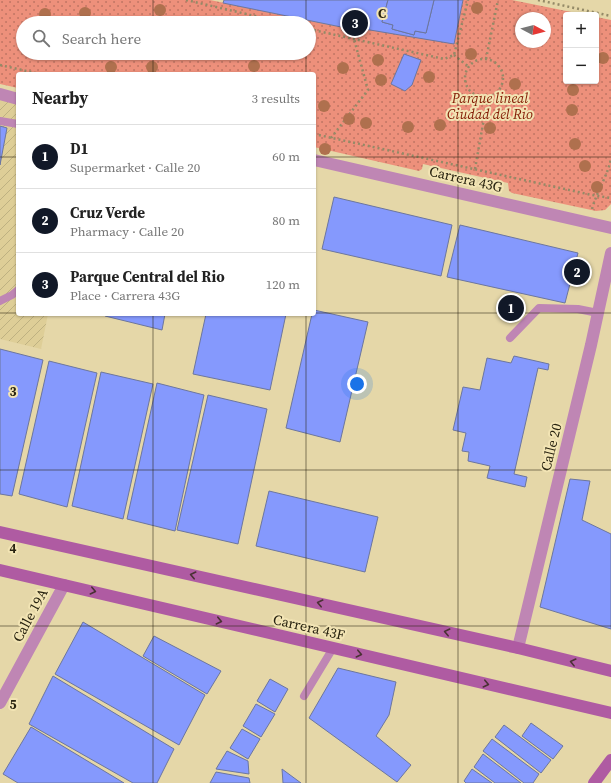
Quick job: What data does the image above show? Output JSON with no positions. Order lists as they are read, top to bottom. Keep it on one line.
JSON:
{"streets":{"street":["Carrera 43G","Calle 20","Calle 19A","Carrera 43F"]},"crossings":[["Calle 20","Carrera 43F"],["Calle 19A","Carrera 43F"]],"parks":["Parque lineal Ciudad del Rio"],"north":"right","page":{"pins":["3","2","1"],"map_buttons":["+","−"],"search":"Search here","heading":["Nearby","3 results"],"list":[{"mark":"1","name":"D1","note":"Supermarket · Calle 20","value":"60 m"},{"mark":"2","name":"Cruz Verde","note":"Pharmacy · Calle 20","value":"80 m"},{"mark":"3","name":"Parque Central del Rio","note":"Place · Carrera 43G","value":"120 m"}]},"grid":{"columns":["C"],"rows":["3","4","5"]}}
